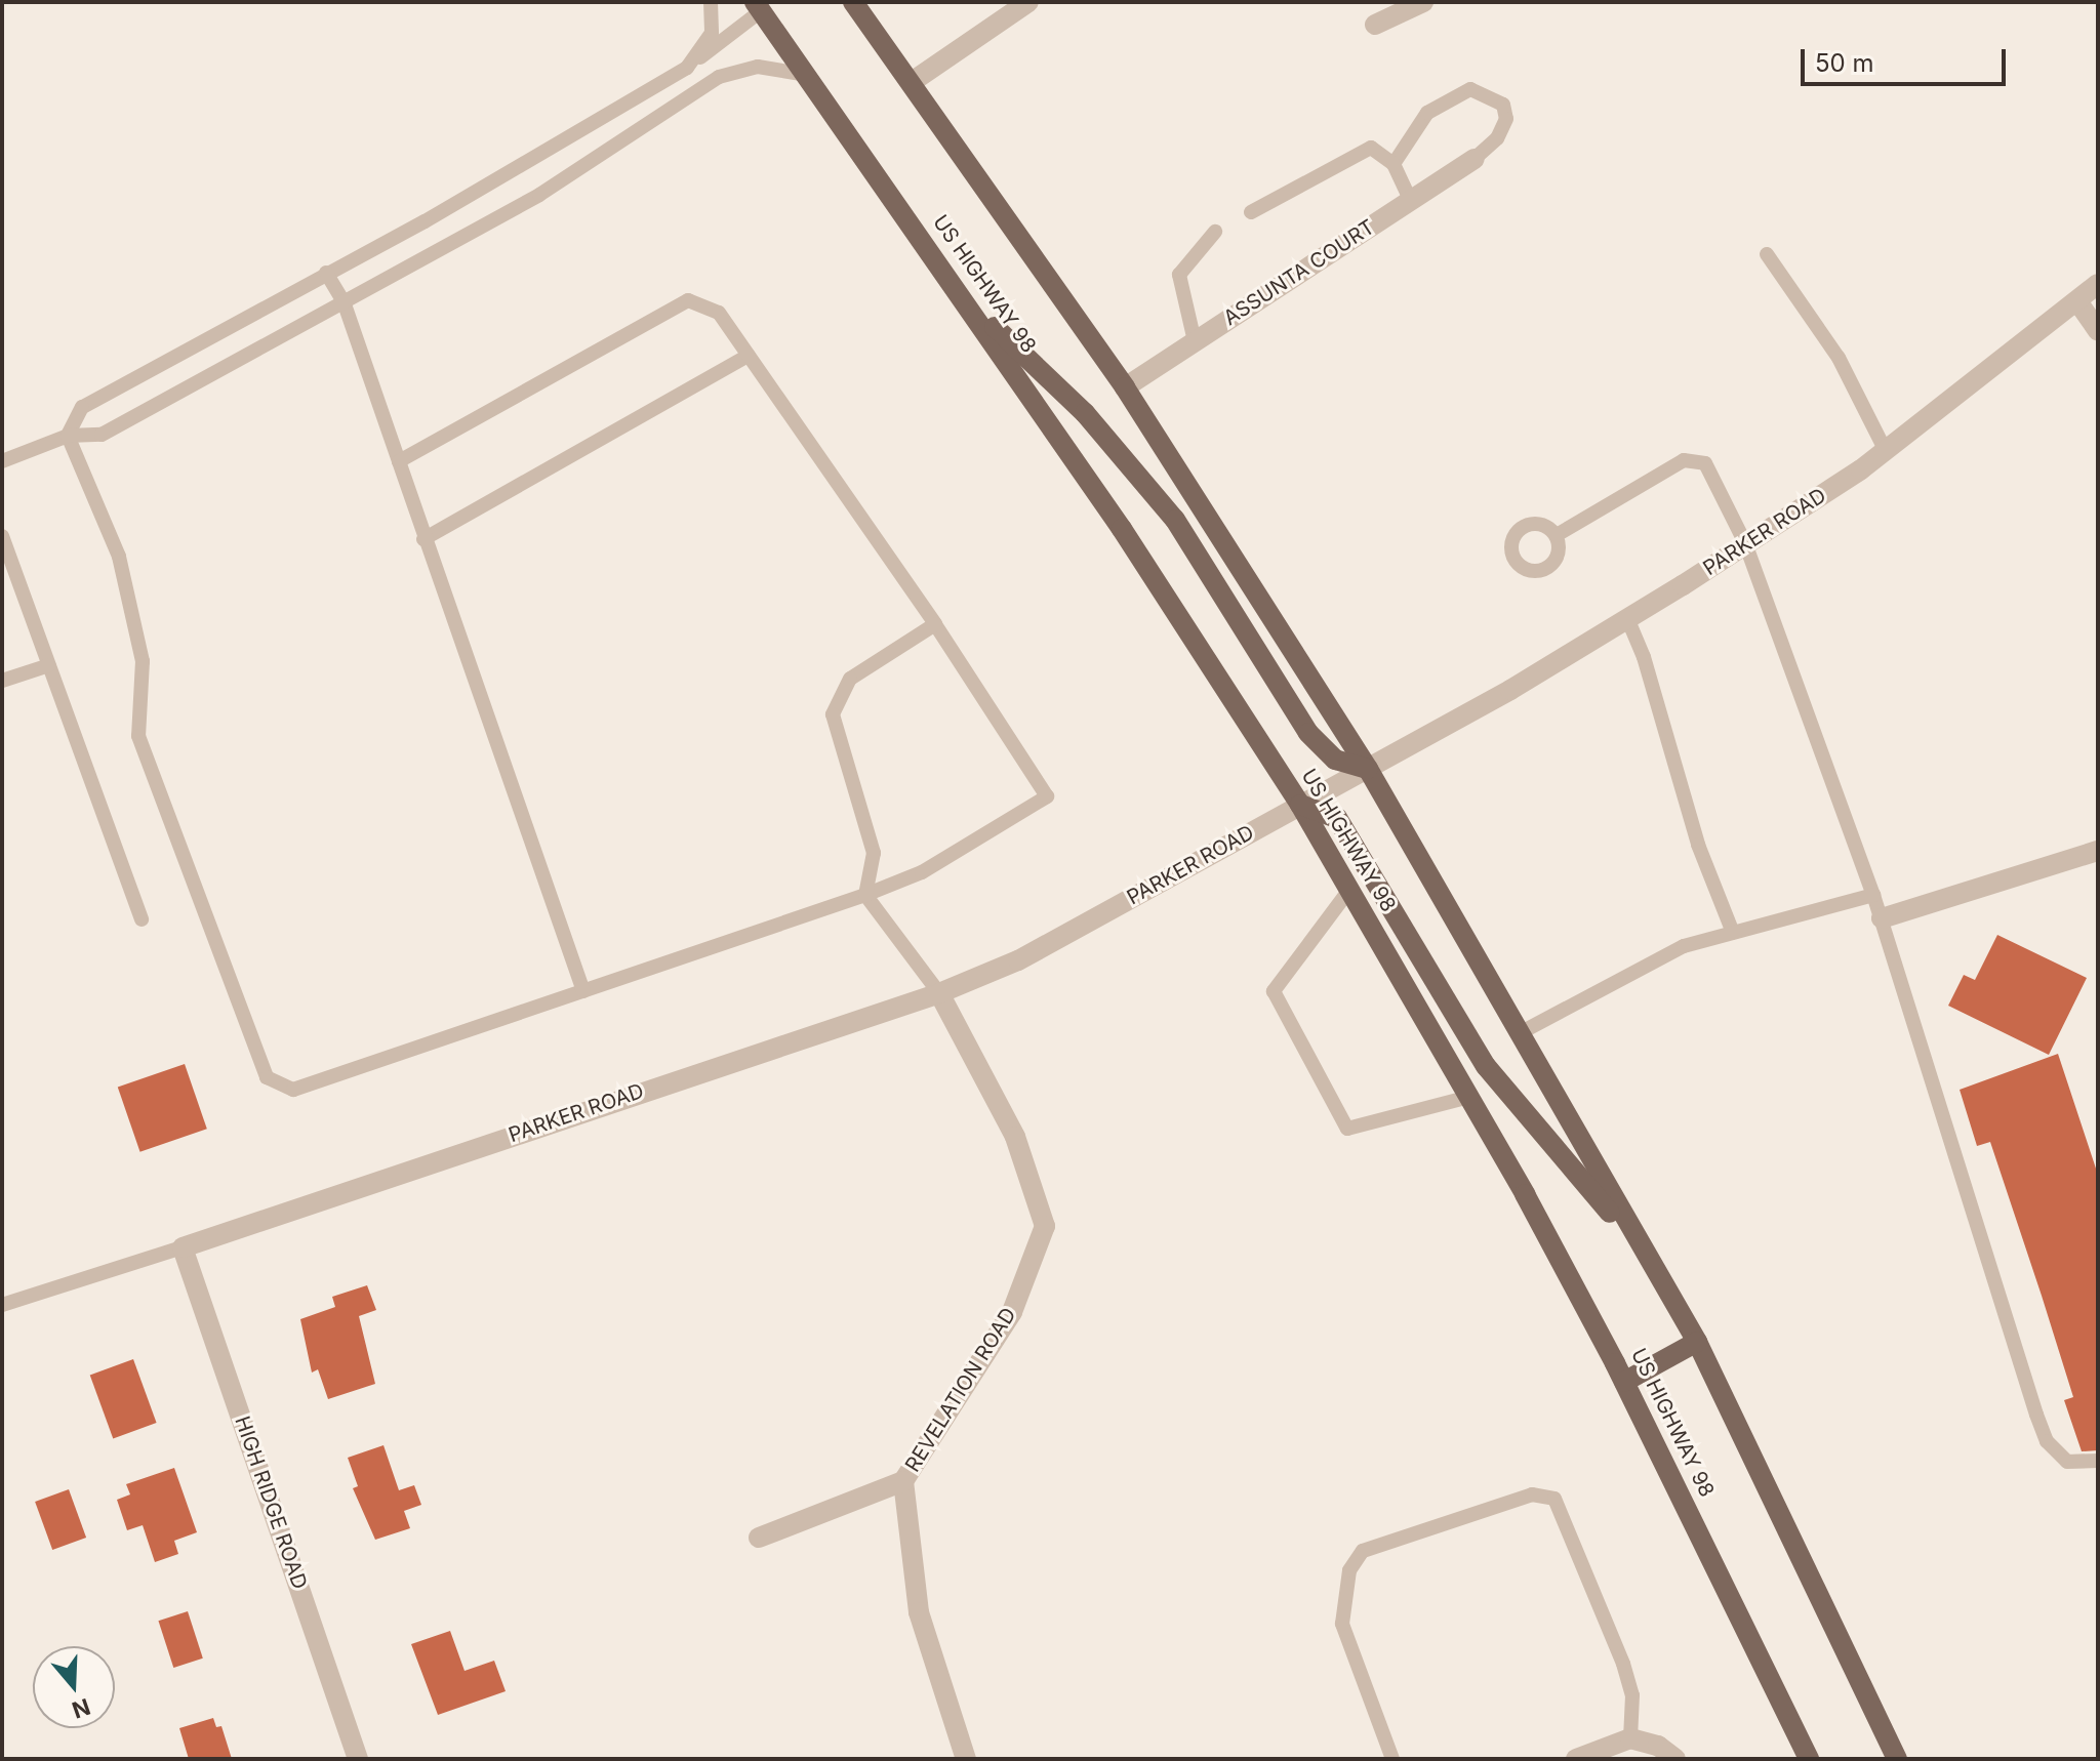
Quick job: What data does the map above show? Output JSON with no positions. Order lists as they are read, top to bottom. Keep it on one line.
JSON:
{"streets":{"main road":["US HIGHWAY 98"],"street":["ASSUNTA COURT","PARKER ROAD","REVELATION ROAD","HIGH RIDGE ROAD"]},"crossings":[["US HIGHWAY 98","PARKER ROAD"],["PARKER ROAD","REVELATION ROAD"],["PARKER ROAD","HIGH RIDGE ROAD"]],"scale_bar":"50 m","north":"bottom"}
